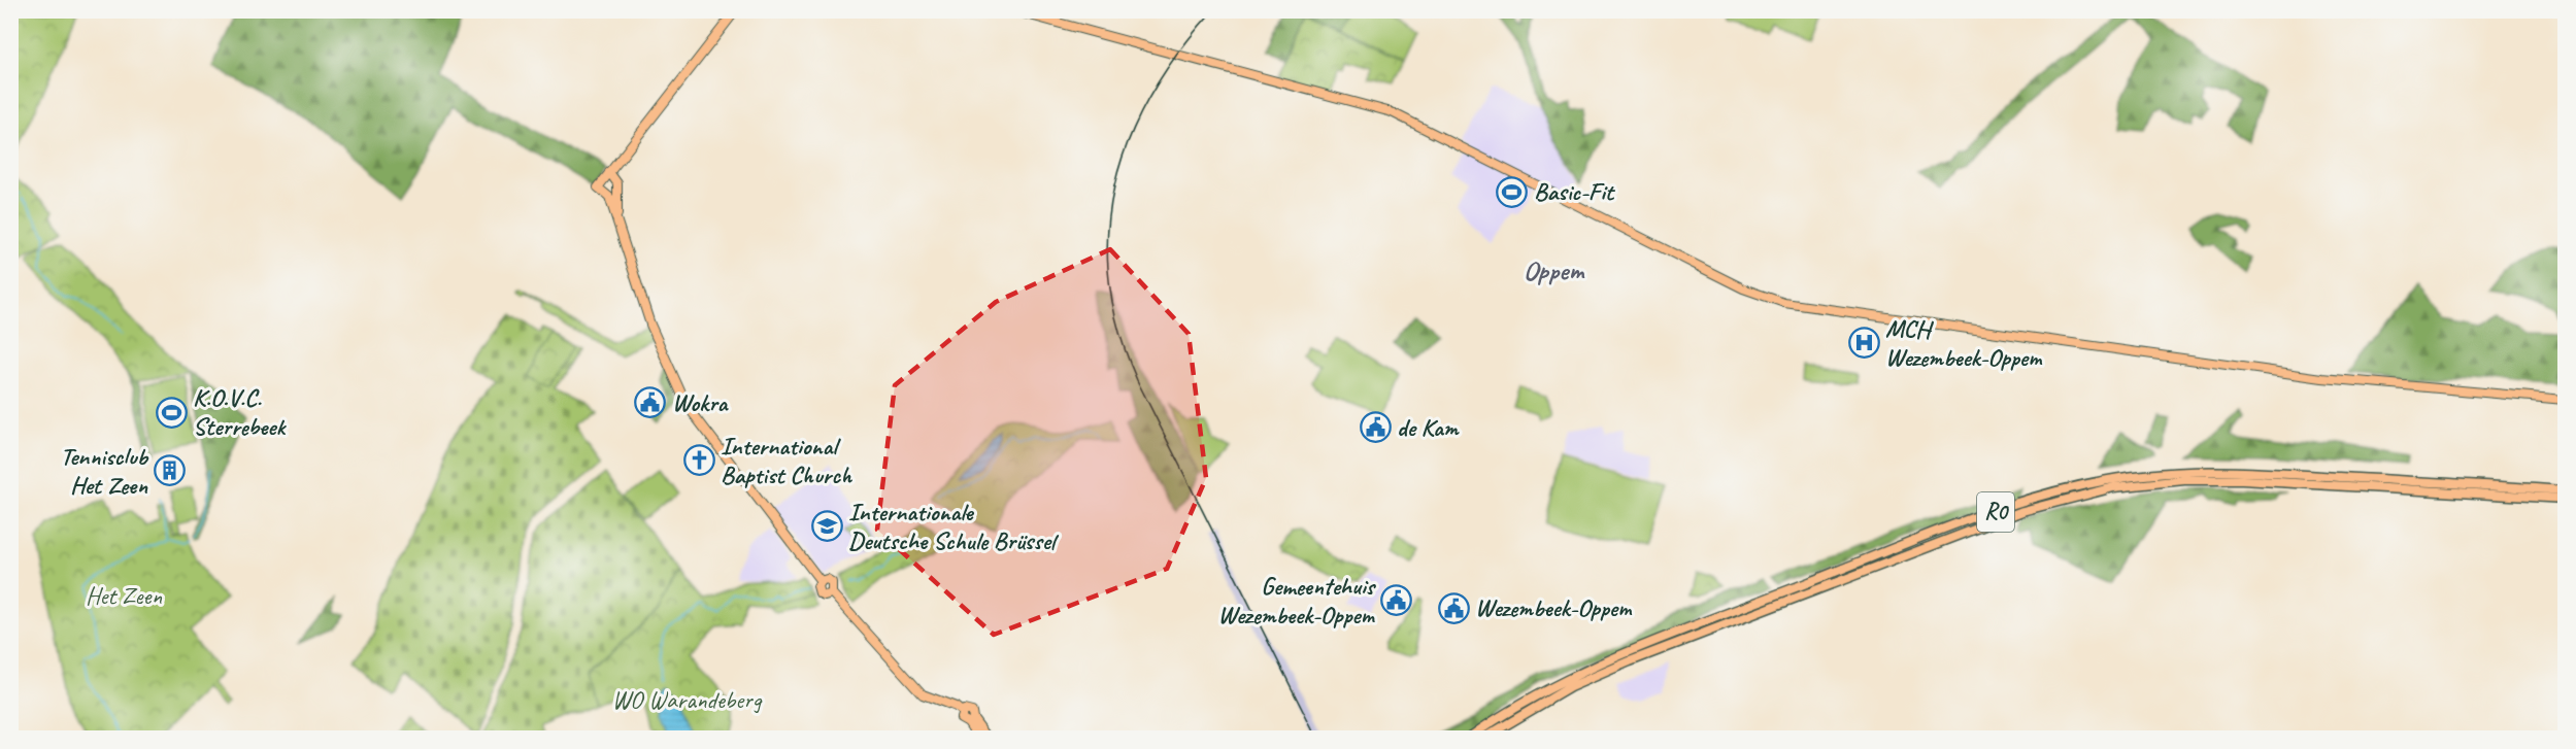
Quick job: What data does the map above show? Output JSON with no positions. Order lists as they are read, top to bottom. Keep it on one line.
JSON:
{"streets":{"highway":["R0"]},"districts":["Oppem"],"parks":["Het Zeen","WO Warandeberg"],"places":{"sports":["Basic-Fit","K.O.V.C. Sterrebeek"],"hospital":["MCH Wezembeek-Oppem"],"public building":["Wokra","de Kam","Gemeentehuis Wezembeek-Oppem","Wezembeek-Oppem"],"church":["International Baptist Church"],"building":["Tennisclub Het Zeen"],"school or university":["Internationale Deutsche Schule Brüssel"]}}
